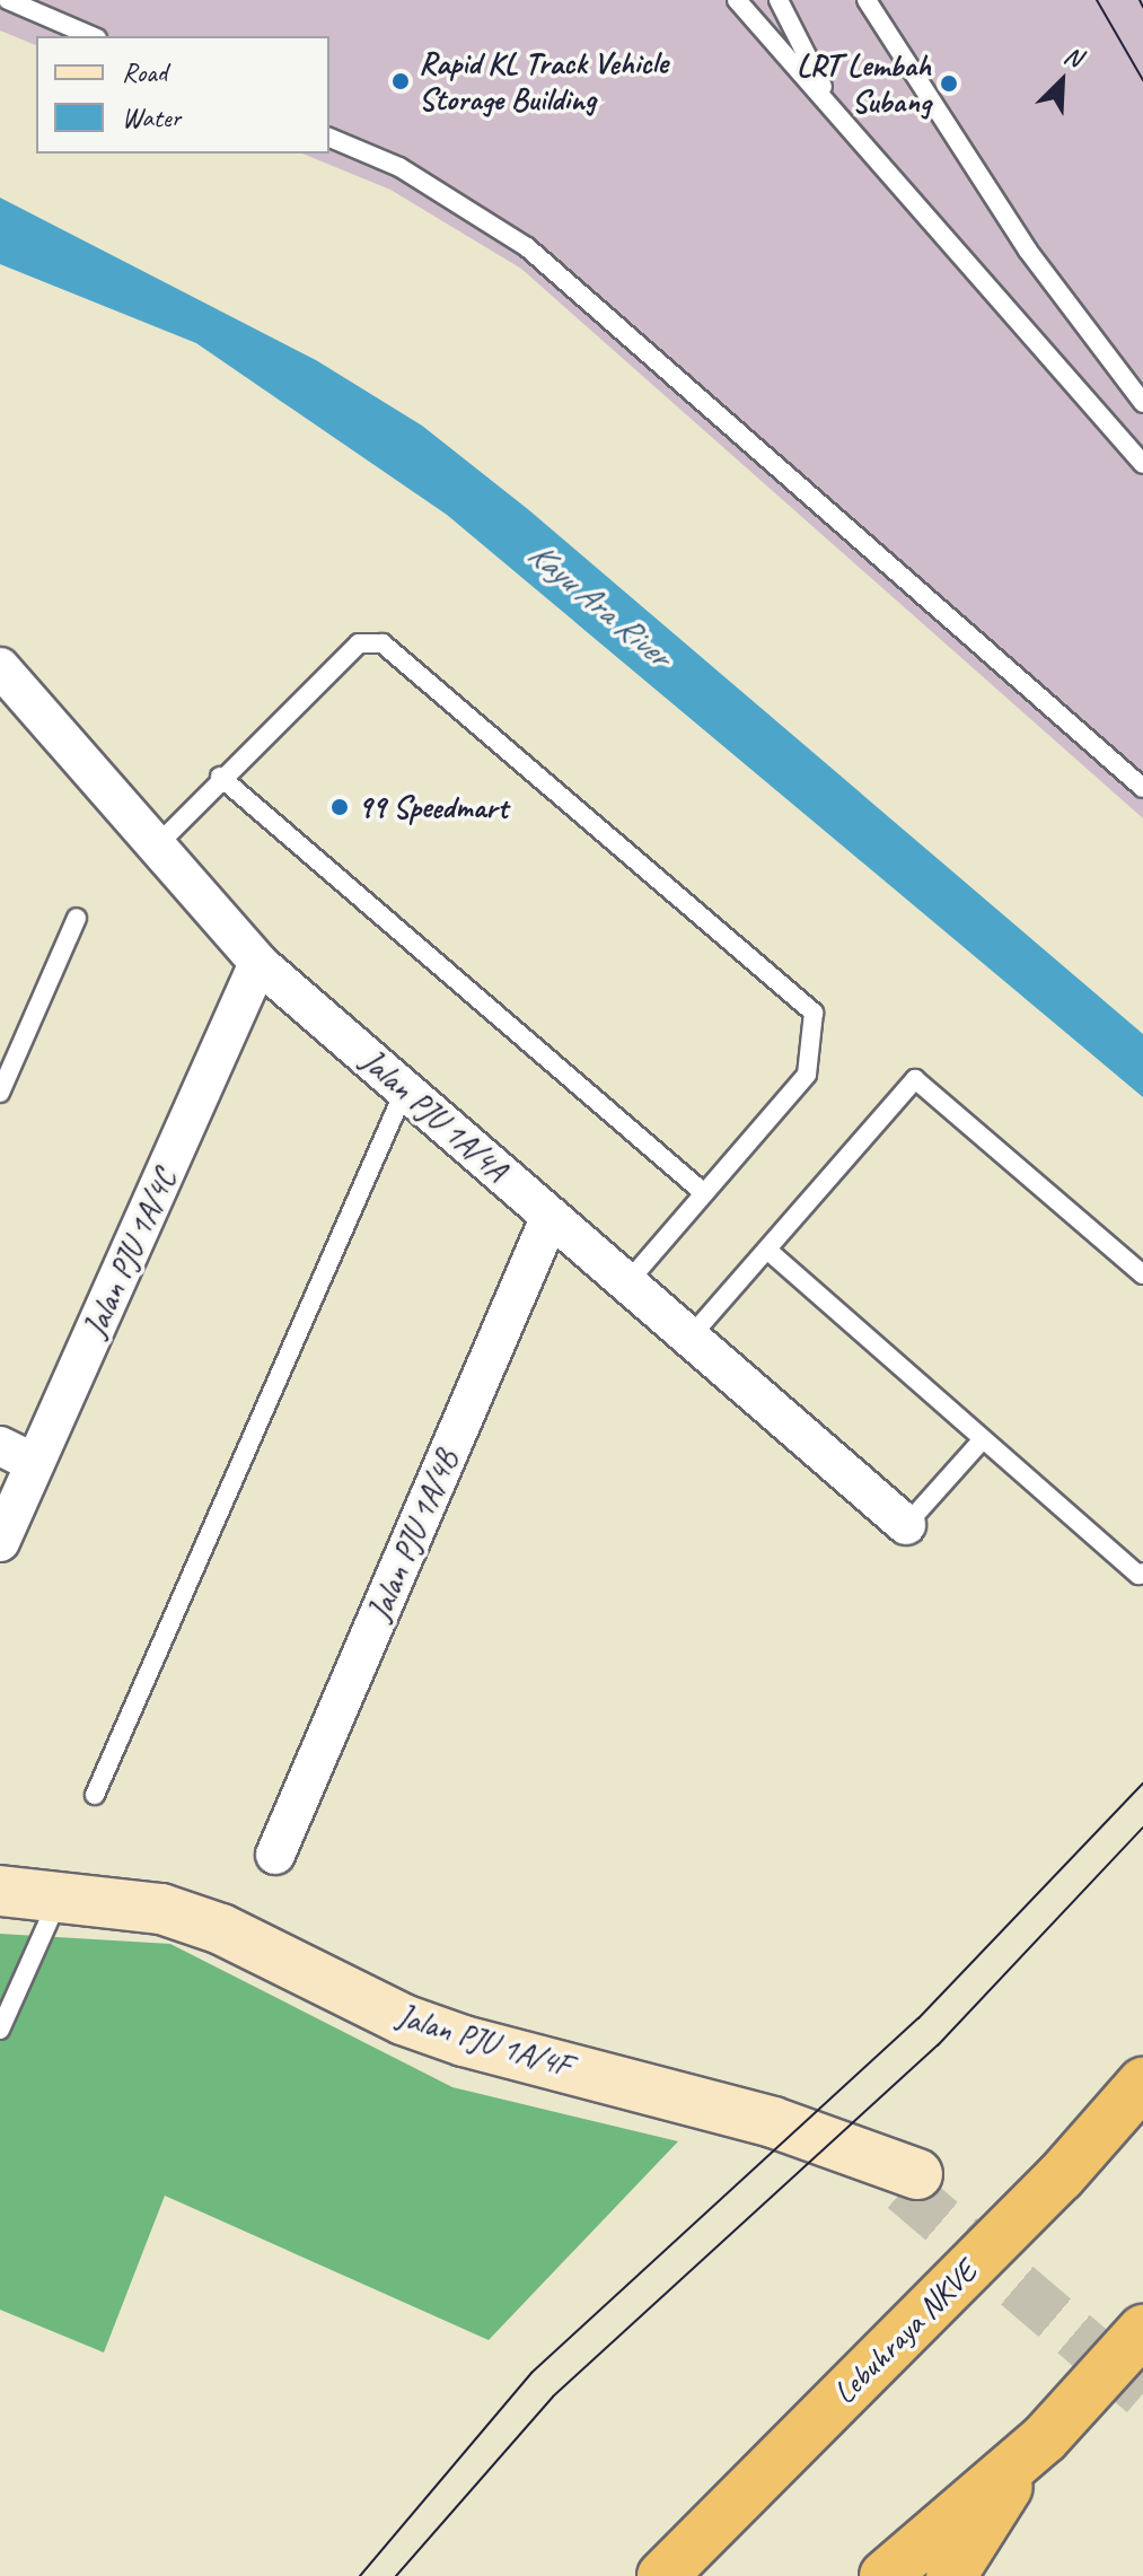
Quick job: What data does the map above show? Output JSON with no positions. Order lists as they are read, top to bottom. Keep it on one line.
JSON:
{"streets":{"highway":["Lebuhraya NKVE"],"street":["Jalan PJU 1A/4A","Jalan PJU 1A/4C","Jalan PJU 1A/4B","Jalan PJU 1A/4F"]},"crossings":[["Jalan PJU 1A/4A","Jalan PJU 1A/4C"],["Jalan PJU 1A/4A","Jalan PJU 1A/4B"]],"water":["Kayu Ara River"],"places":["Rapid KL Track Vehicle Storage Building","LRT Lembah Subang","99 Speedmart"],"legend":["Road","Water"],"north":"top right"}
